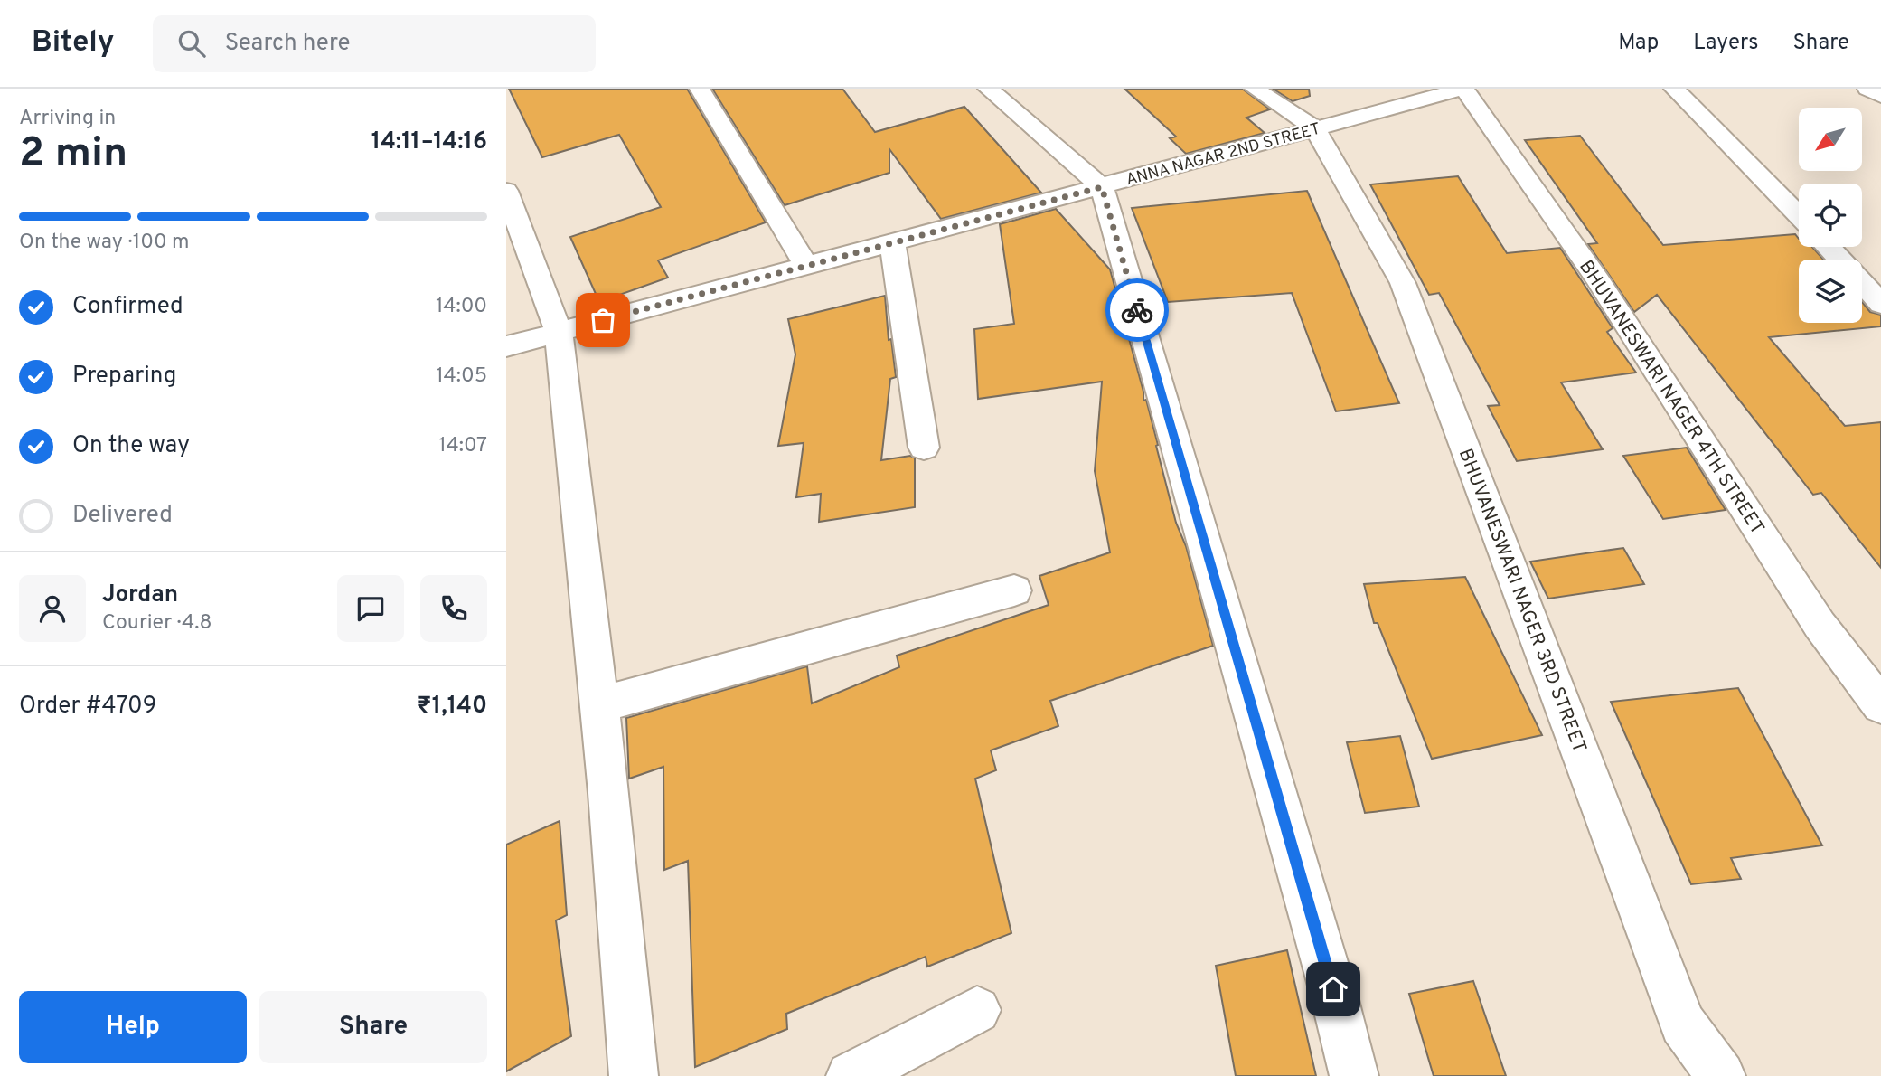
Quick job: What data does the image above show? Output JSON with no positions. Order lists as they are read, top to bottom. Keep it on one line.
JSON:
{"streets":{"street":["ANNA NAGAR 2ND STREET","BHUVANESWARI NAGER 4TH STREET","BHUVANESWARI NAGER 3RD STREET"]},"crossings":[["ANNA NAGAR 2ND STREET","BHUVANESWARI NAGER 4TH STREET"],["ANNA NAGAR 2ND STREET","BHUVANESWARI NAGER 3RD STREET"]],"north":"bottom left","page":{"header":"Bitely","search":"Search here","nav":["Map","Layers","Share"],"heading":["2 min","Arriving in","14:11–14:16"],"panel":["Jordan","Courier · 4.8","Order #4709","₹1,140"],"bar":"On the way · 100 m","list":[["Confirmed","14:00"],["Preparing","14:05"],["On the way","14:07"],"Delivered"],"buttons":["Help","Share"]}}
